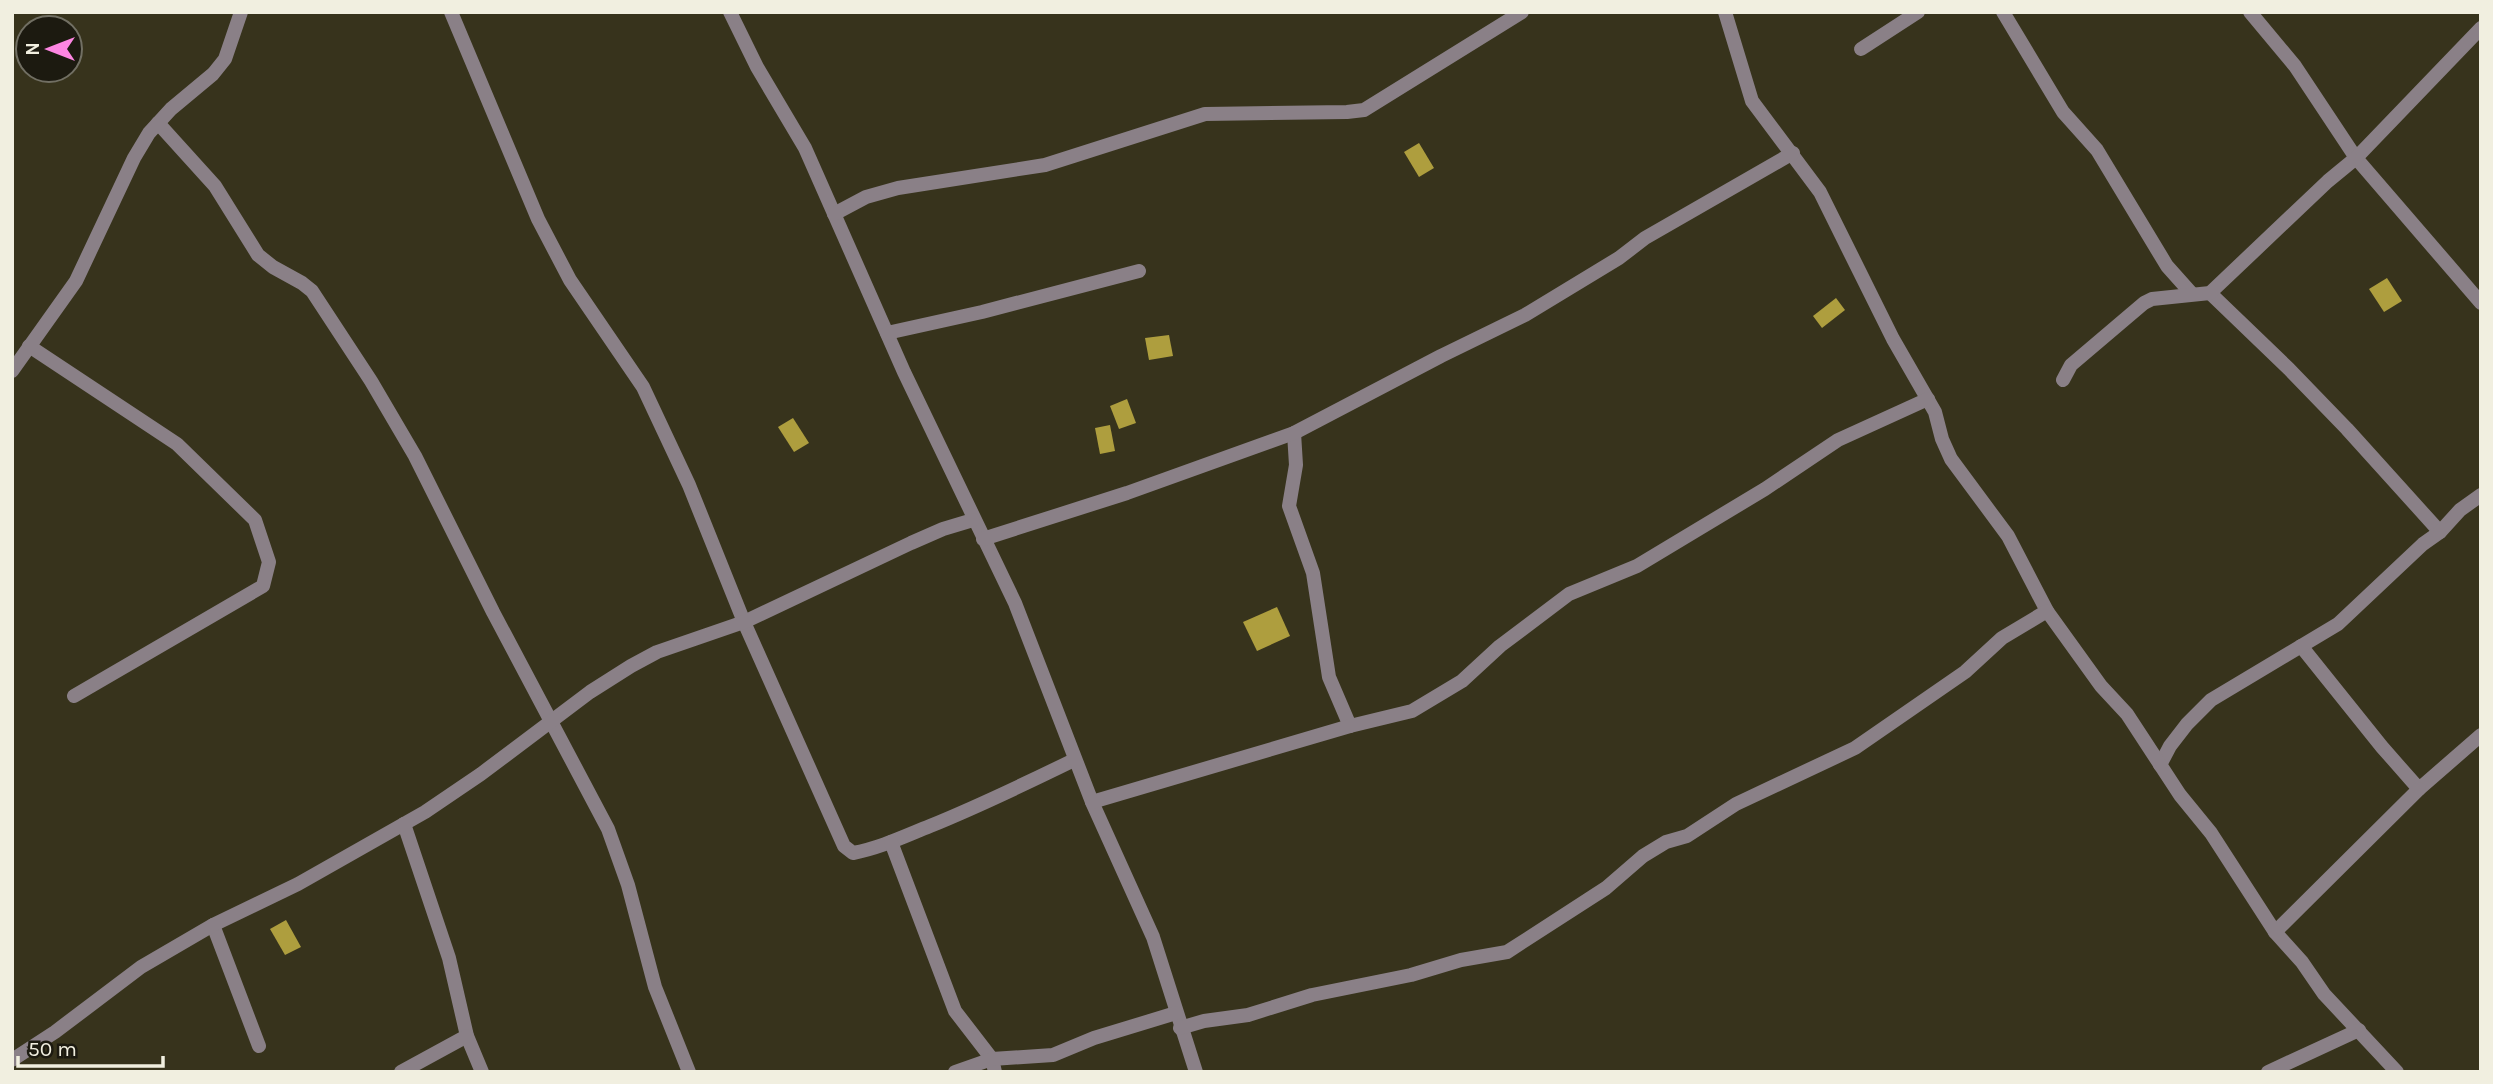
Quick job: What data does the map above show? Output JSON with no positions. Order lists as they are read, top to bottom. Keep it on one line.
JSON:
{"scale_bar":"50 m","north":"left"}
